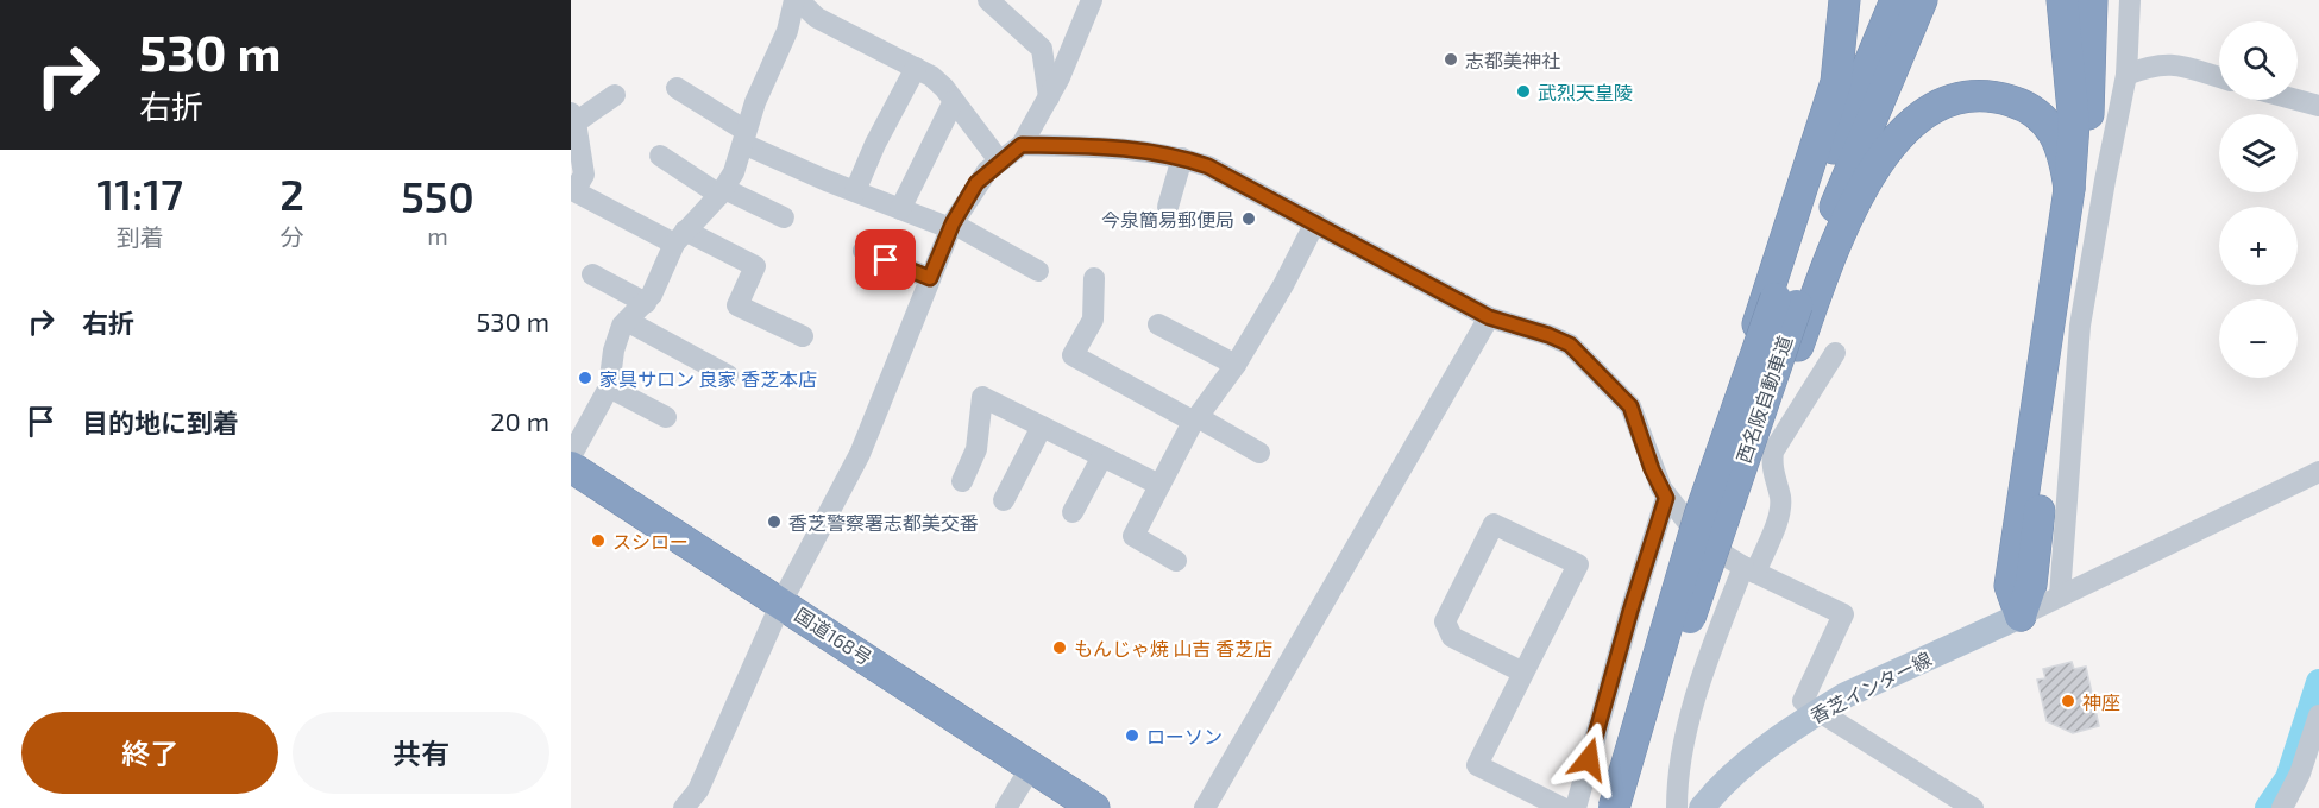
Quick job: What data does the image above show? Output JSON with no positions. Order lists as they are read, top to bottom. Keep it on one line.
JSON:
{"streets":{"highway":["西名阪自動車道","国道168号"],"main road":["香芝インター線"]},"places":["志都美神社","武烈天皇陵","今泉簡易郵便局","家具サロン 良家 香芝本店","香芝警察署志都美交番","スシロー","もんじゃ焼 山吉 香芝店","神座","ローソン"],"page":{"turn":["530 m","右折"],"map_buttons":["+","−"],"eta":["11:17","到着","2","分","550","m"],"list":[{"name":"右折","value":"530 m"},{"name":"目的地に到着","value":"20 m"}],"buttons":["終了","共有"]}}
